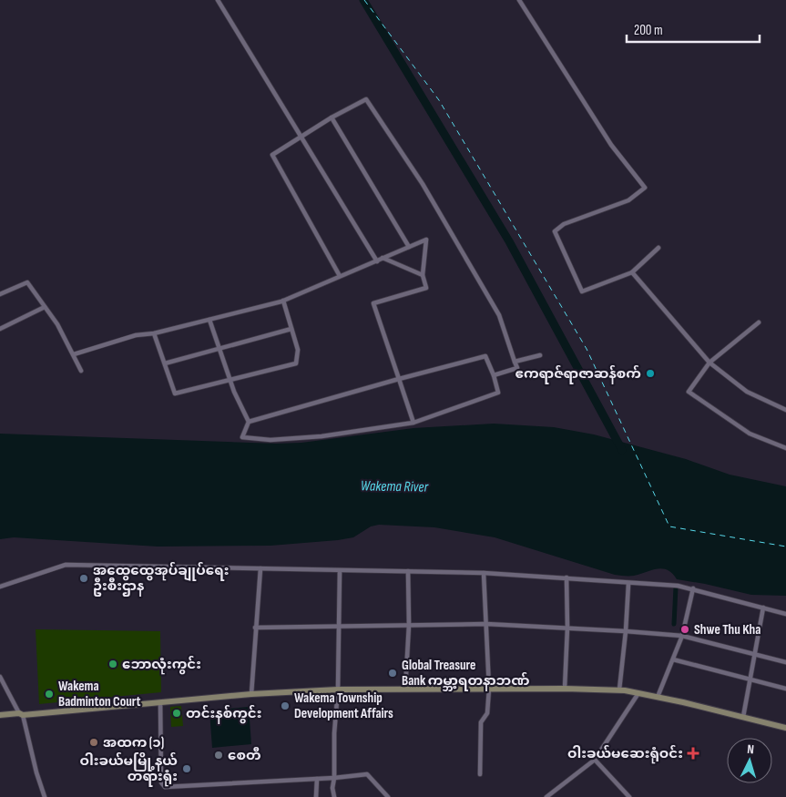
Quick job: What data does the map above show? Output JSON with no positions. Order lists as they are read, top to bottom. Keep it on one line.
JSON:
{"water":["Wakema River"],"places":{"other":["ဧကရာဇ်ရာဇာဆန်စက်","အထွေထွေအုပ်ချုပ်ရေး ဦးစီးဌာန","Shwe Thu Kha","ဘောလုံးကွင်း","Global Treasure Bank ကမ္ဘာ့ရတနာဘဏ်","Wakema Badminton Court","Wakema Township Development Affairs","တင်းနစ်ကွင်း","အထက (၁)","စေတီ","ဝါးခယ်မမြို့နယ် တရားရုံး"],"health":["ဝါးခယ်မဆေးရုံဝင်း"]},"scale_bar":"200 m","north":"top"}
